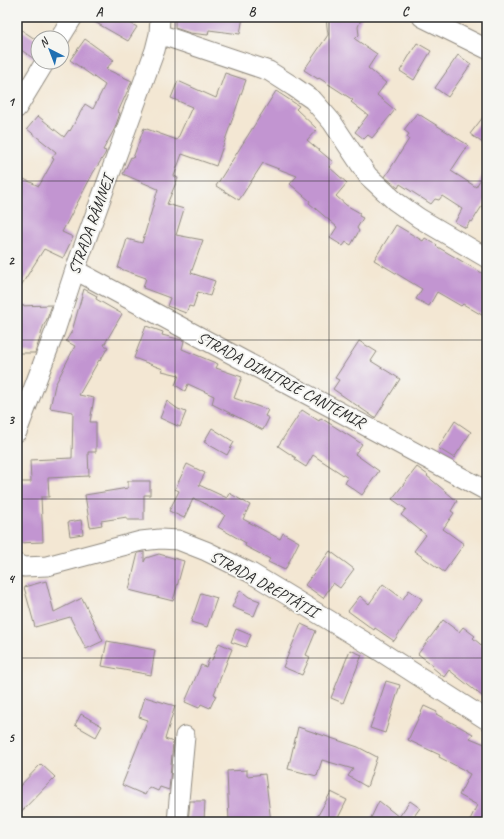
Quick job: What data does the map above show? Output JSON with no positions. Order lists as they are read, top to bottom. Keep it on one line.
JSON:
{"streets":{"street":["STRADA RÂMNEI","STRADA DIMITRIE CANTEMIR","STRADA DREPTĂȚII"]},"crossings":[["STRADA RÂMNEI","STRADA DIMITRIE CANTEMIR"]],"north":"top left","grid":{"columns":["A","B","C"],"rows":["1","2","3","4","5"]}}
